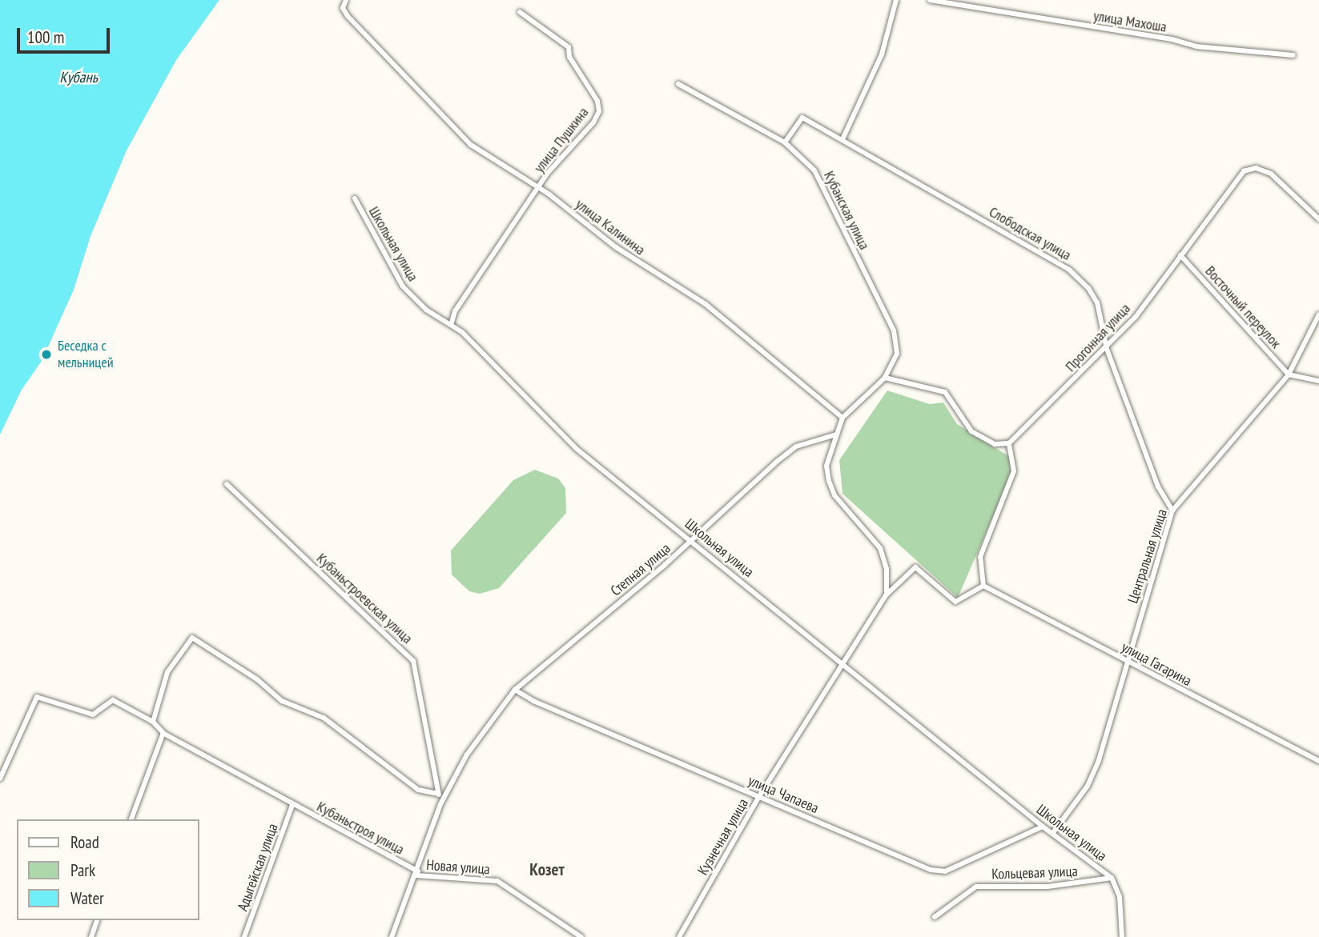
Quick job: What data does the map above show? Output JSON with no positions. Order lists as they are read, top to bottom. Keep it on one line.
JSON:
{"streets":{"street":["улица Махоша","улица Пушкина","Кубанская улица","улица Калинина","Слободская улица","Школьная улица","Восточный переулок","Прогонная улица","Центральная улица","Степная улица","Кубаньстроевская улица","улица Гагарина","улица Чапаева","Кубаньстроя улица","Кузнечная улица","Адыгейская улица","Новая улица","Кольцевая улица"]},"crossings":[["улица Пушкина","улица Калинина"],["улица Пушкина","Школьная улица"],["Кубанская улица","Слободская улица"],["Слободская улица","Прогонная улица"],["Слободская улица","Центральная улица"],["Школьная улица","Центральная улица"],["Школьная улица","Степная улица"],["Школьная улица","улица Чапаева"],["Школьная улица","Кузнечная улица"],["Школьная улица","Кольцевая улица"],["Восточный переулок","Прогонная улица"],["Восточный переулок","Центральная улица"],["Центральная улица","улица Гагарина"],["Степная улица","Кубаньстроевская улица"],["Степная улица","улица Чапаева"],["Степная улица","Кубаньстроя улица"],["Степная улица","Новая улица"],["улица Гагарина","Кузнечная улица"],["улица Чапаева","Кузнечная улица"],["Кубаньстроя улица","Адыгейская улица"],["Кубаньстроя улица","Новая улица"]],"districts":["Козет"],"water":["Кубань"],"places":["Беседка с мельницей"],"legend":["Road","Park","Water"],"scale_bar":"100 m"}
